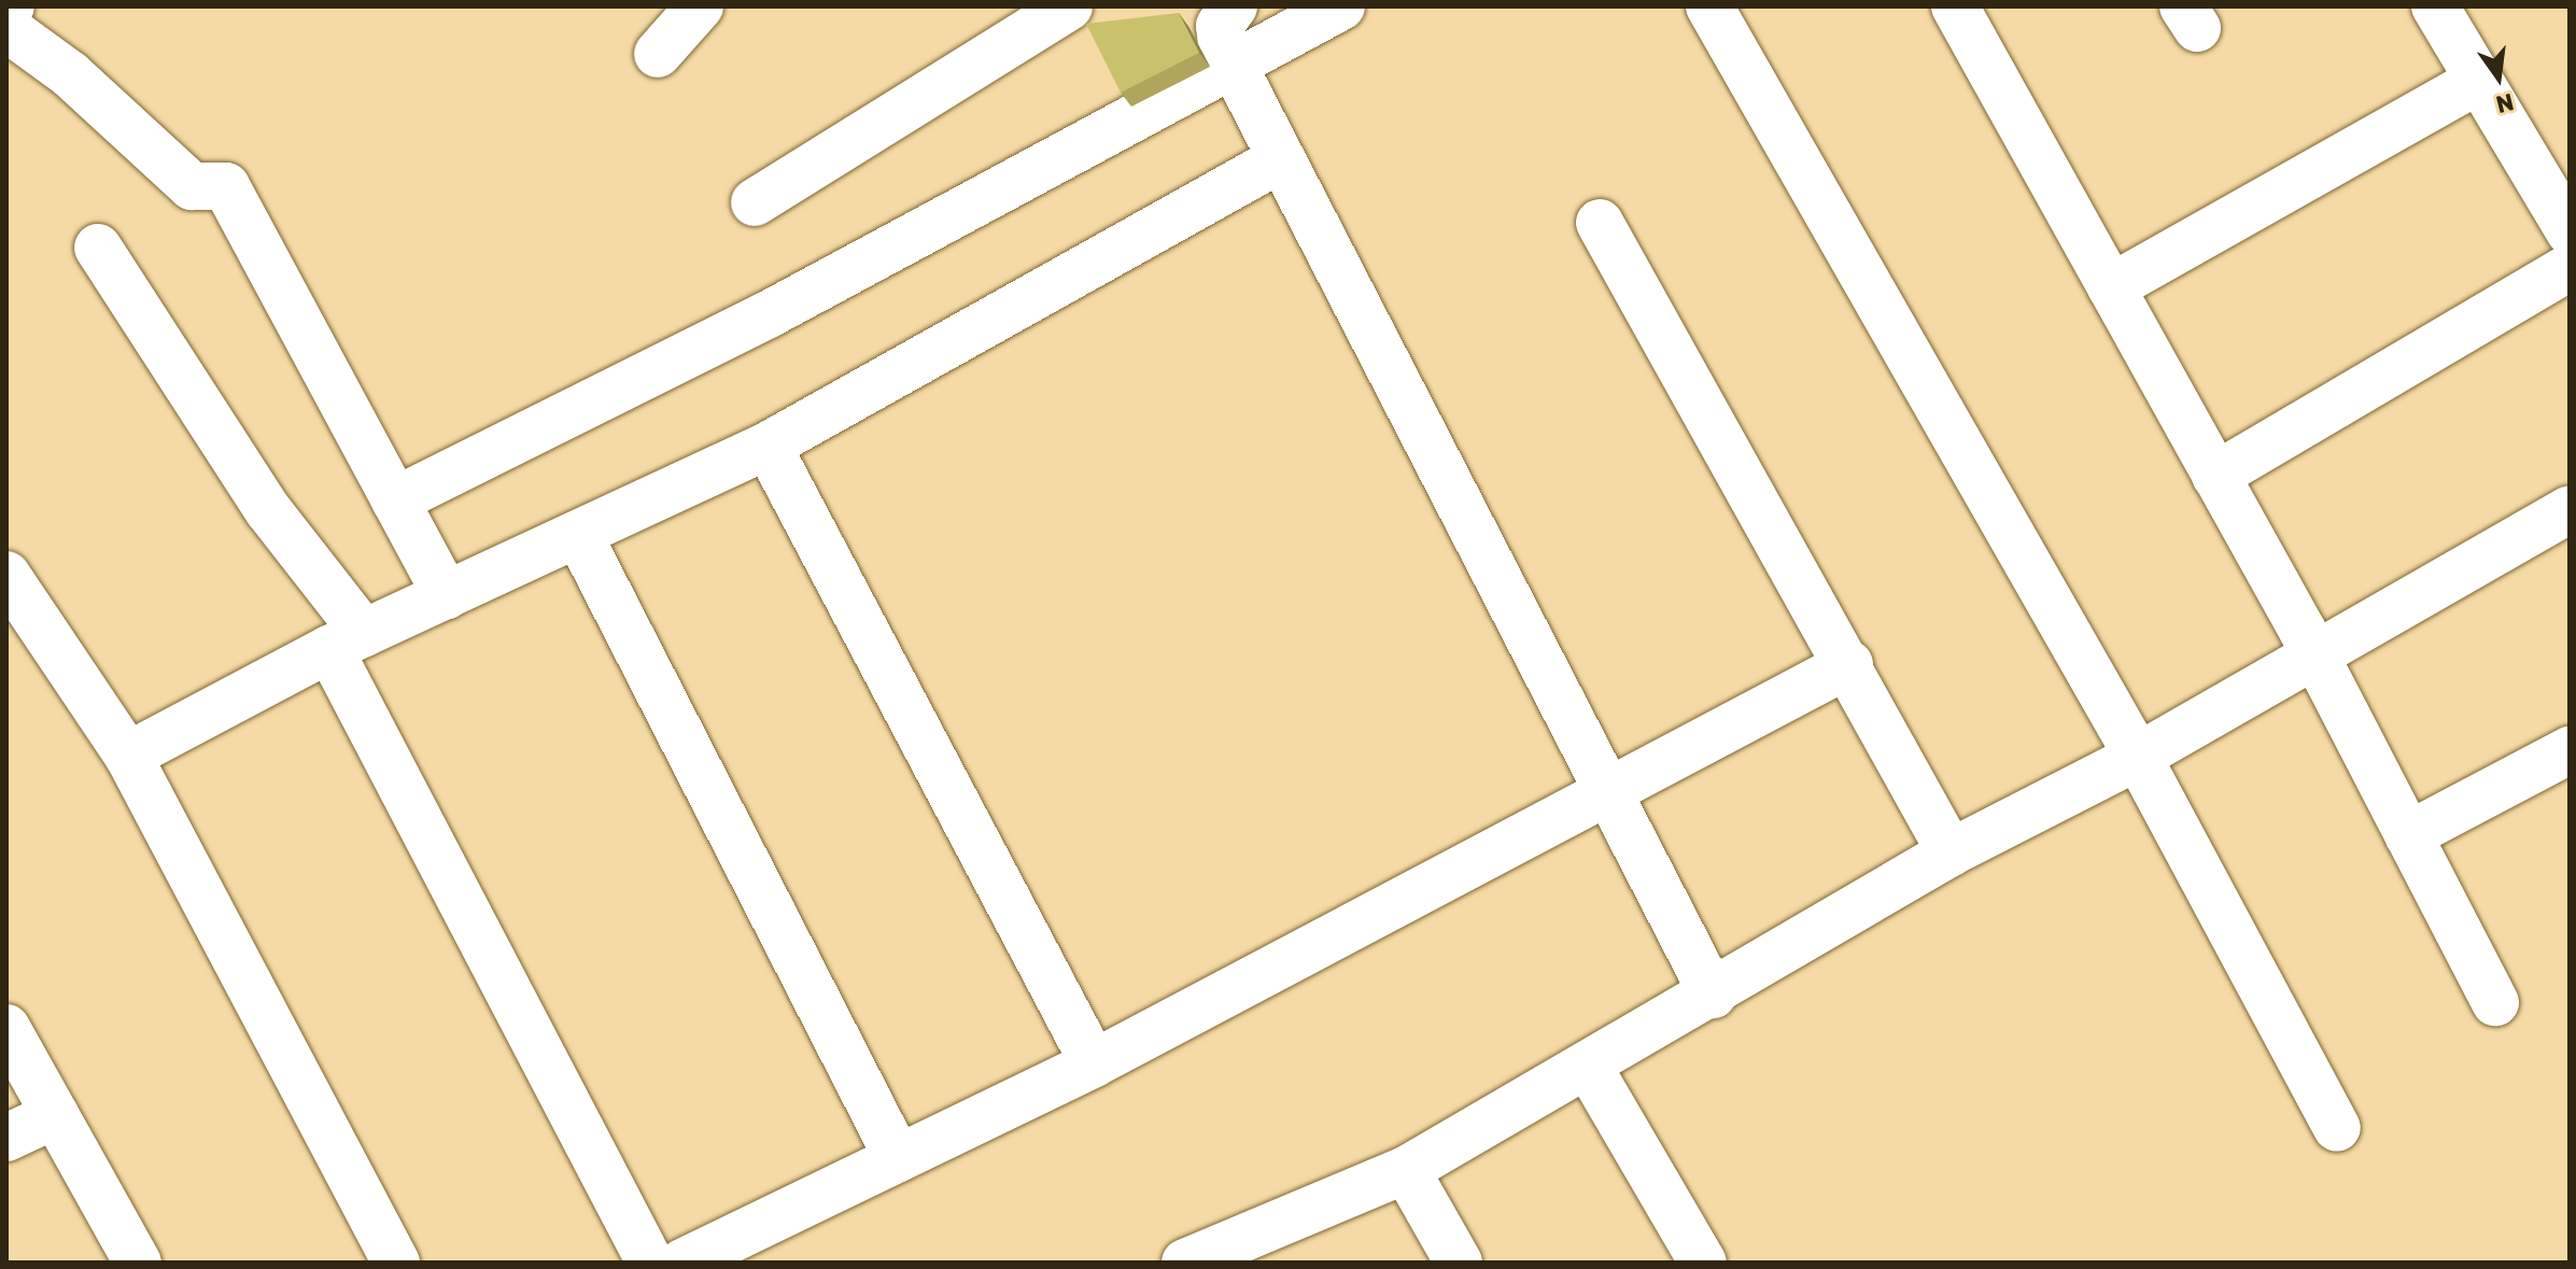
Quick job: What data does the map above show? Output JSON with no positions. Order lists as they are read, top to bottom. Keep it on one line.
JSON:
{"north":"bottom"}
